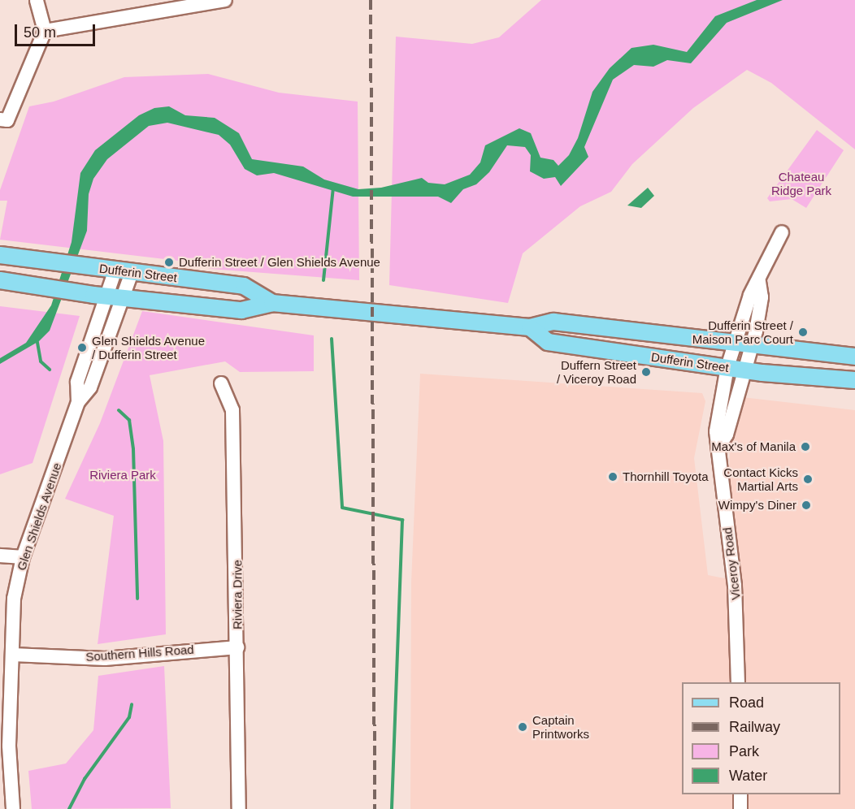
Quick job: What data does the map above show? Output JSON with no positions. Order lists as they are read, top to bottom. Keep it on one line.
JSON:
{"streets":{"main road":["Dufferin Street"],"street":["Glen Shields Avenue","Viceroy Road","Riviera Drive","Southern Hills Road"]},"crossings":[["Dufferin Street","Glen Shields Avenue"],["Dufferin Street","Viceroy Road"],["Glen Shields Avenue","Southern Hills Road"],["Riviera Drive","Southern Hills Road"]],"parks":["Chateau Ridge Park","Riviera Park"],"places":["Dufferin Street / Glen Shields Avenue","Dufferin Street / Maison Parc Court","Glen Shields Avenue / Dufferin Street","Duffern Street / Viceroy Road","Max's of Manila","Thornhill Toyota","Contact Kicks Martial Arts","Wimpy's Diner","Captain Printworks"],"legend":["Road","Railway","Park","Water"],"scale_bar":"50 m"}
